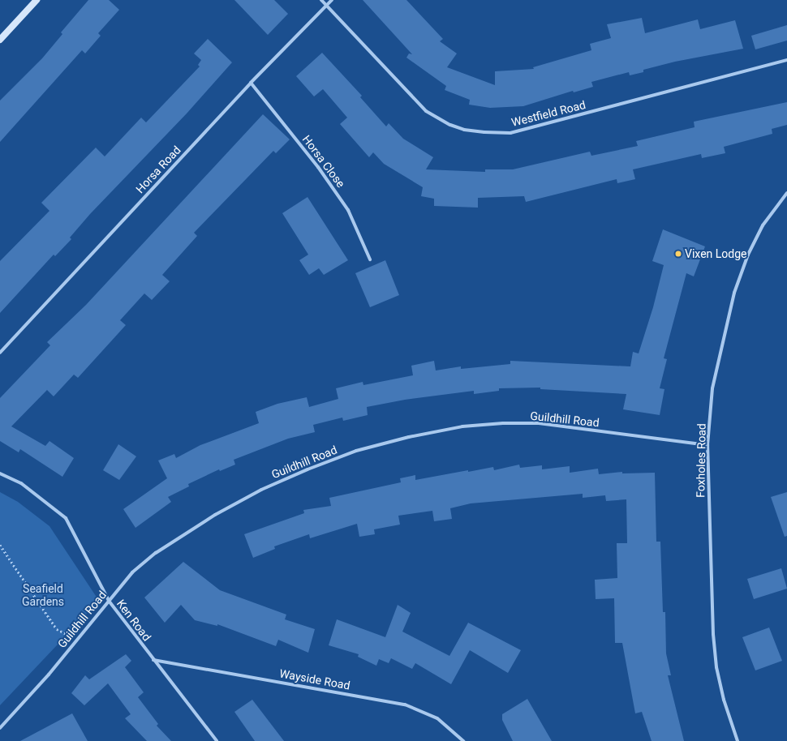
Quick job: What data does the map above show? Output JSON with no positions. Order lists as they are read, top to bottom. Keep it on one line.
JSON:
{"streets":{"street":["Westfield Road","Horsa Close","Horsa Road","Guildhill Road","Foxholes Road","Ken Road","Wayside Road"]},"crossings":[["Westfield Road","Horsa Road"],["Horsa Close","Horsa Road"],["Guildhill Road","Foxholes Road"],["Guildhill Road","Ken Road"],["Ken Road","Wayside Road"]],"parks":["Seafield Gardens"],"places":["Vixen Lodge"]}
